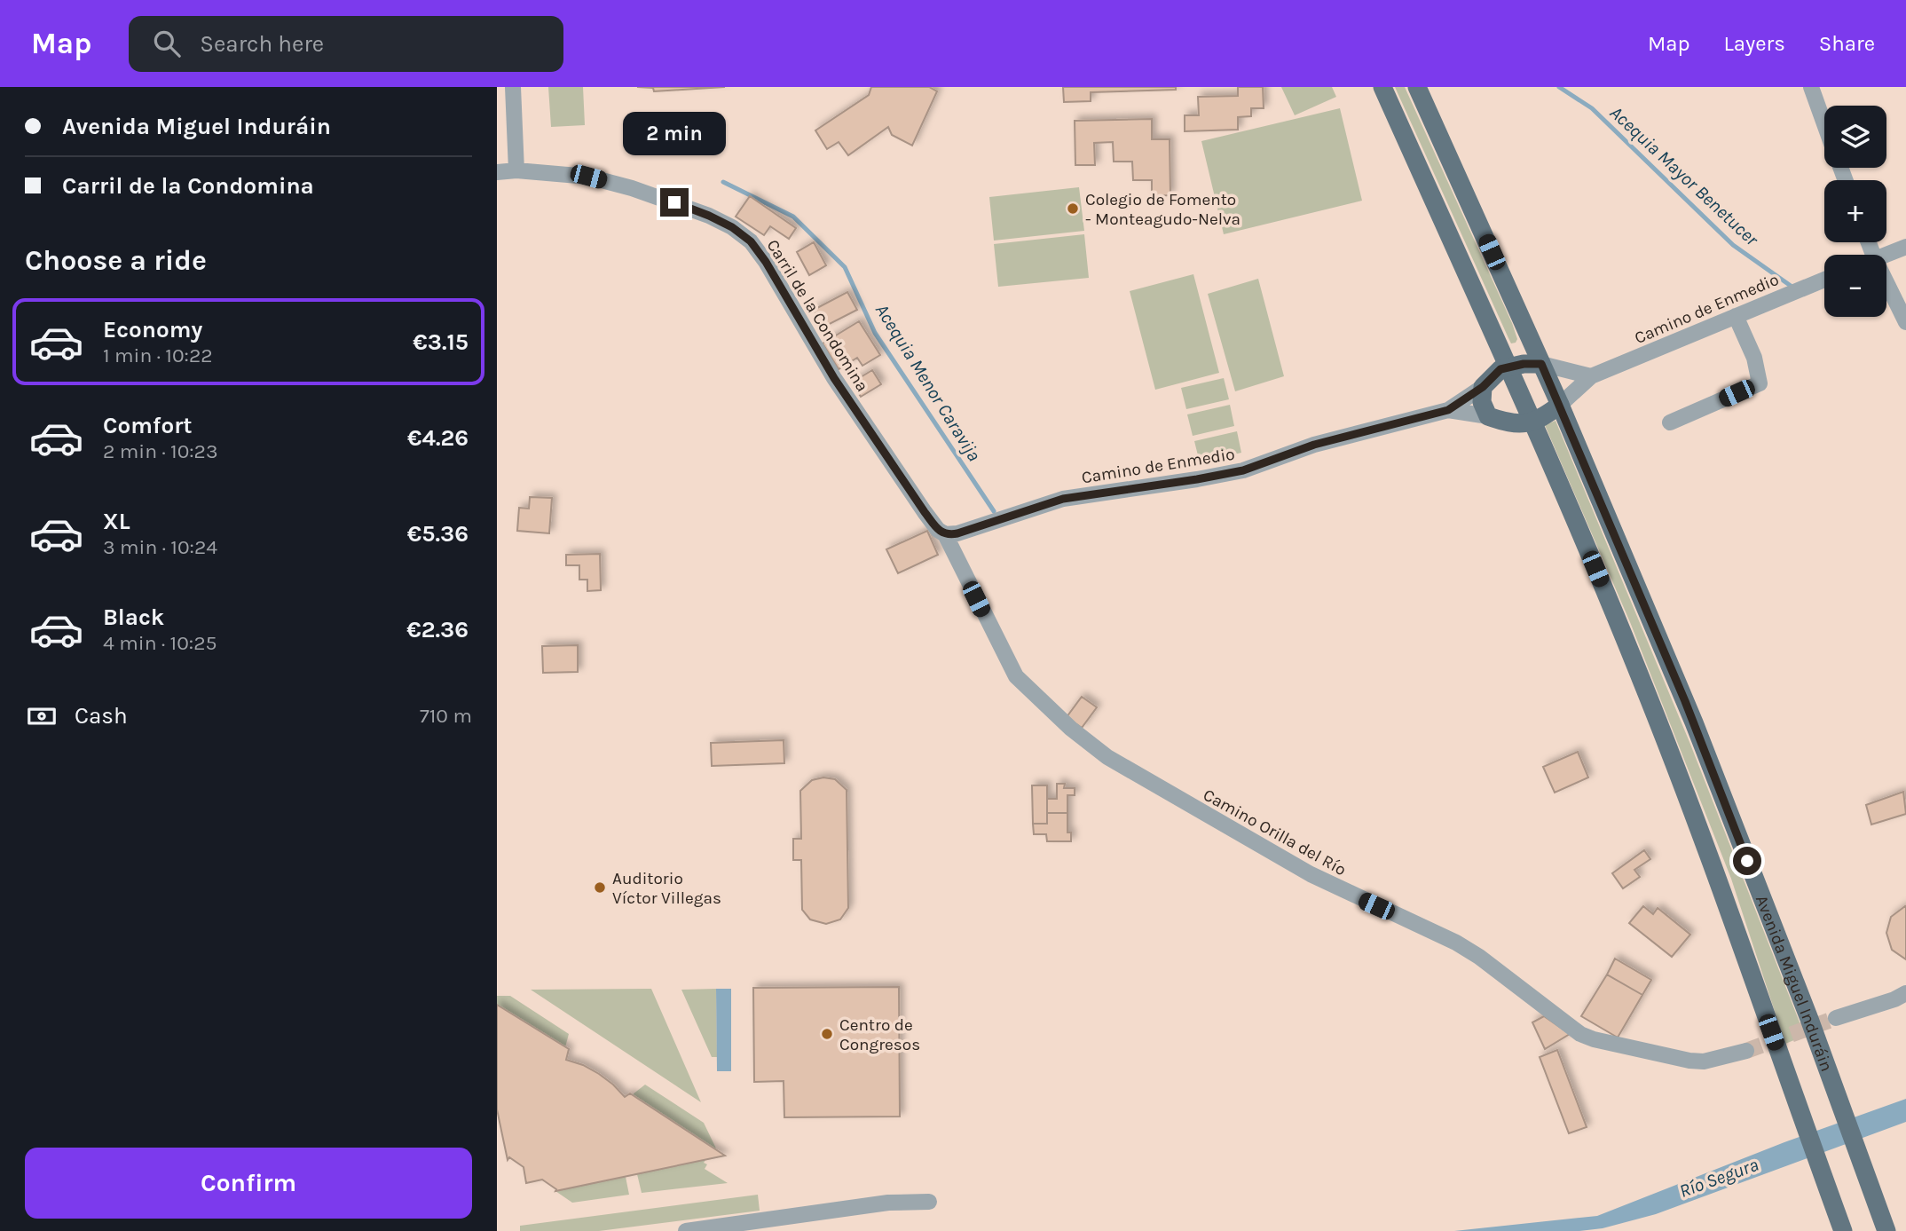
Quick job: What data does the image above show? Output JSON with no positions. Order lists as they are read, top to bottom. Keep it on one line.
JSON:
{"streets":{"main road":["Avenida Miguel Induráin"],"street":["Camino de Enmedio","Carril de la Condomina","Camino Orilla del Río"]},"crossings":[["Camino de Enmedio","Carril de la Condomina"],["Camino de Enmedio","Camino Orilla del Río"],["Camino de Enmedio","Avenida Miguel Induráin"],["Carril de la Condomina","Camino Orilla del Río"]],"water":["Acequia Mayor Benetucer","Acequia Menor Caravija","Río Segura"],"places":["Colegio de Fomento - Monteagudo-Nelva","Auditorio Víctor Villegas","Centro de Congresos"],"page":{"header":"Map","search":"Search here","nav":["Map","Layers","Share"],"banner":["Avenida Miguel Induráin","Carril de la Condomina"],"map_buttons":["+","−"],"bubble":"2 min","heading":"Choose a ride","list":[{"name":"Economy","note":"1 min · 10:22","value":"€3.15"},{"name":"Comfort","note":"2 min · 10:23","value":"€4.26"},{"name":"XL","note":"3 min · 10:24","value":"€5.36"},{"name":"Black","note":"4 min · 10:25","value":"€2.36"}],"pay":["Cash","710 m"],"buttons":"Confirm"}}
